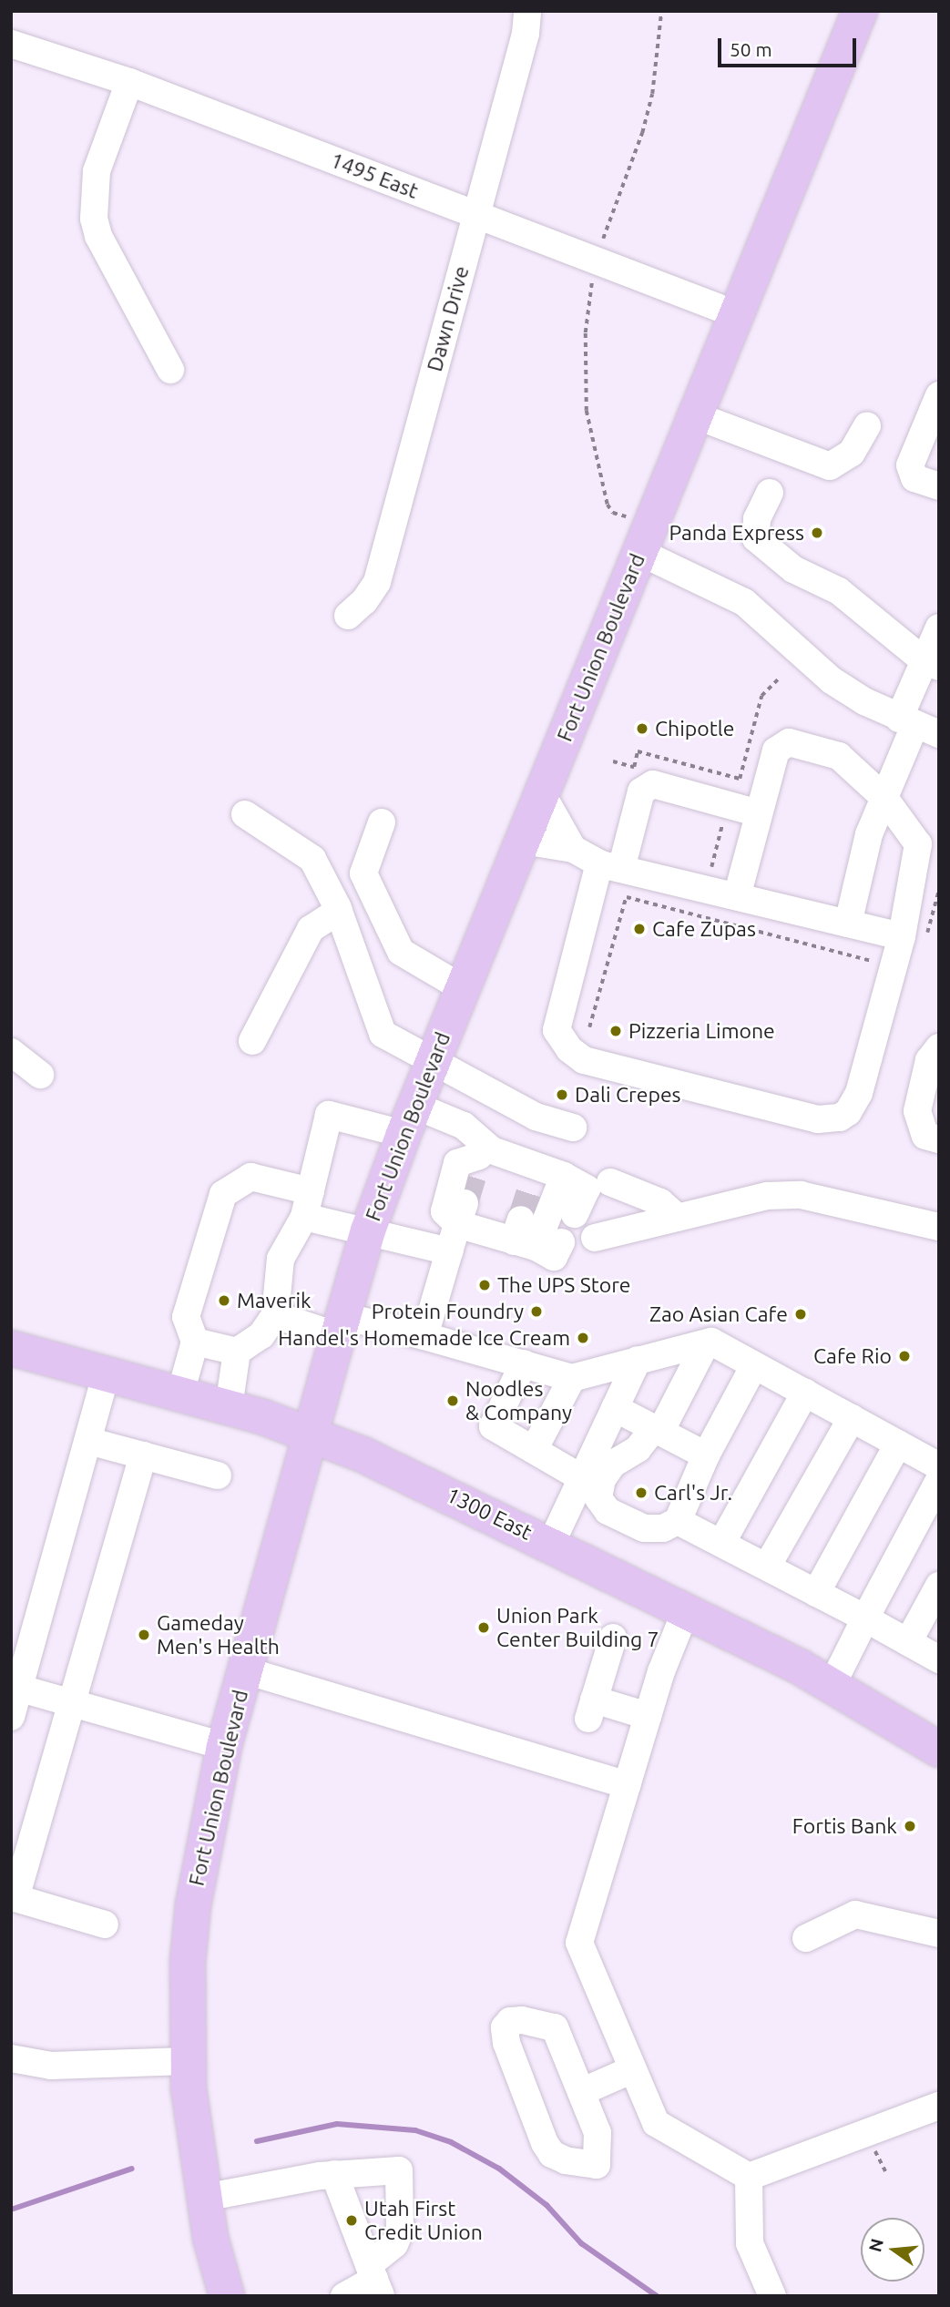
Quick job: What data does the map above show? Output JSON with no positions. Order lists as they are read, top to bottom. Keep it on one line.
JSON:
{"streets":{"main road":["Fort Union Boulevard","1300 East"],"street":["1495 East","Dawn Drive"]},"crossings":[["1495 East","Dawn Drive"],["1495 East","Fort Union Boulevard"],["Fort Union Boulevard","1300 East"]],"places":["Panda Express","Chipotle","Cafe Zupas","Pizzeria Limone","Dali Crepes","The UPS Store","Maverik","Protein Foundry","Zao Asian Cafe","Handel's Homemade Ice Cream","Cafe Rio","Noodles & Company","Carl's Jr.","Union Park Center Building 7","Gameday Men's Health","Fortis Bank","Utah First Credit Union"],"scale_bar":"50 m","north":"left"}
